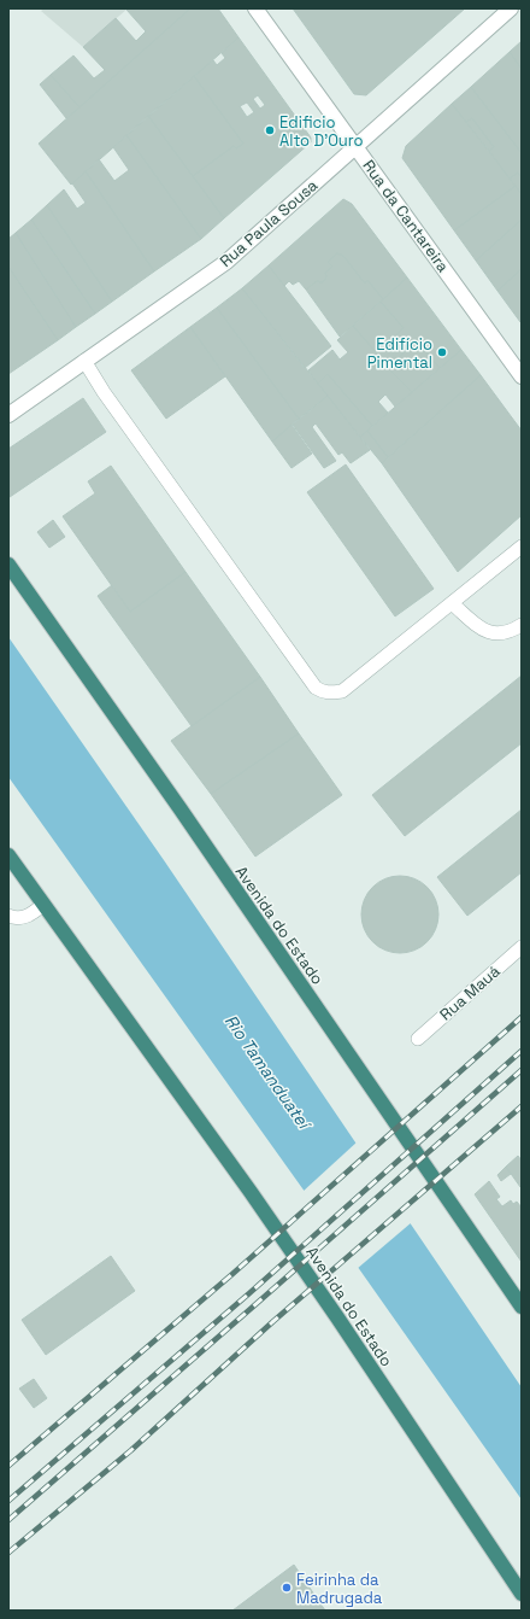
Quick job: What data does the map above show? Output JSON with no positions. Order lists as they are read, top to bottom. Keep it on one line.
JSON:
{"streets":{"highway":["Avenida do Estado"],"street":["Rua da Cantareira","Rua Paula Sousa"],"lane":["Rua Mauá"]},"crossings":[["Rua da Cantareira","Rua Paula Sousa"]],"water":["Rio Tamanduateí"],"places":["Edificio Alto D'Ouro","Edifício Pimental","Feirinha da Madrugada"]}
